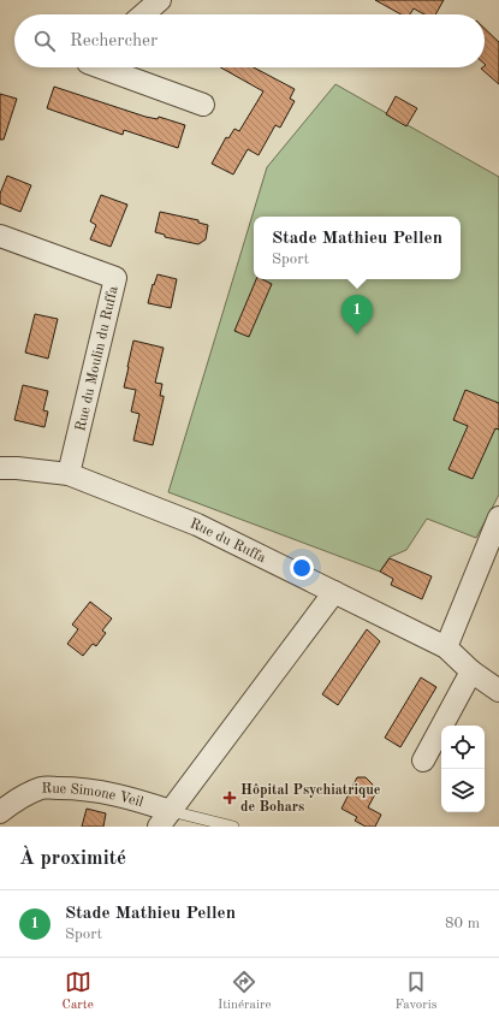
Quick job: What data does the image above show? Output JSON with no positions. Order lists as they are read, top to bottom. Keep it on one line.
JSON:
{"streets":{"street":["Rue du Moulin du Ruffa","Rue du Ruffa","Rue Simone Veil"]},"crossings":[["Rue du Moulin du Ruffa","Rue du Ruffa"]],"places":{"health":["Hôpital Psychiatrique de Bohars"]},"page":{"search":"Rechercher","popup":["Stade Mathieu Pellen","Sport"],"pins":"1","heading":"À proximité","list":[{"mark":"1","name":"Stade Mathieu Pellen","note":"Sport","value":"80 m"}],"nav":["Carte","Itinéraire","Favoris"]}}
